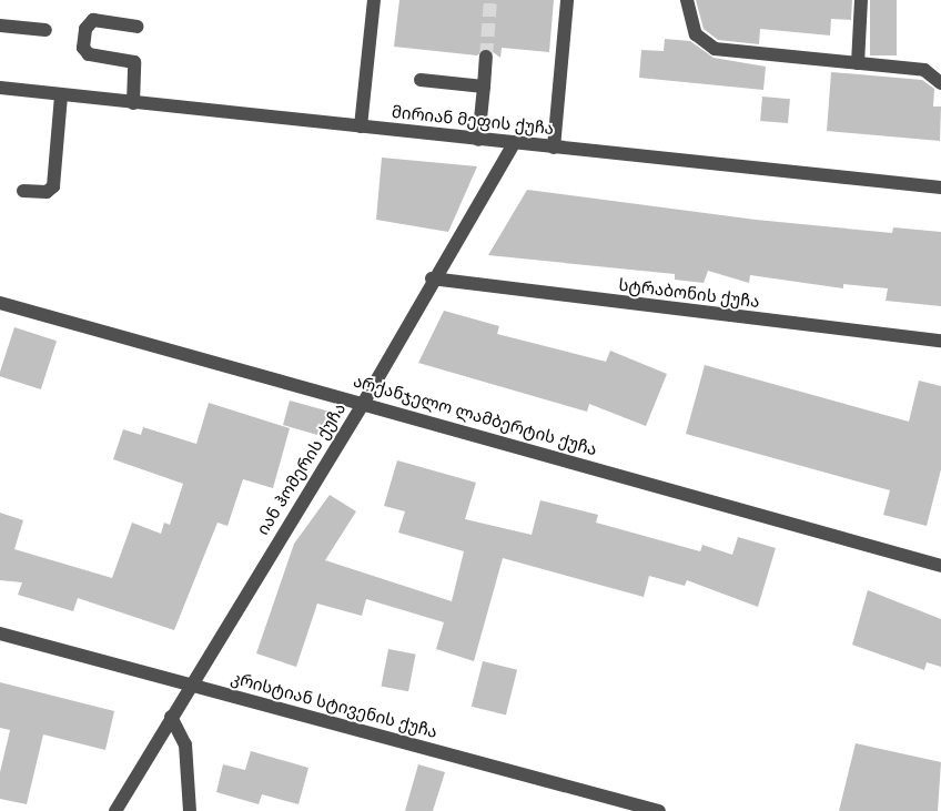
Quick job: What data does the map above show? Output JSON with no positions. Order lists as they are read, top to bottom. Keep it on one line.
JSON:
{"streets":{"street":["მირიან მეფის ქუჩა","სტრაბონის ქუჩა","არქანჯელო ლამბერტის ქუჩა","იან ჰომერის ქუჩა","კრისტიან სტივენის ქუჩა"]},"crossings":[["მირიან მეფის ქუჩა","იან ჰომერის ქუჩა"],["სტრაბონის ქუჩა","იან ჰომერის ქუჩა"],["არქანჯელო ლამბერტის ქუჩა","იან ჰომერის ქუჩა"],["იან ჰომერის ქუჩა","კრისტიან სტივენის ქუჩა"]]}
